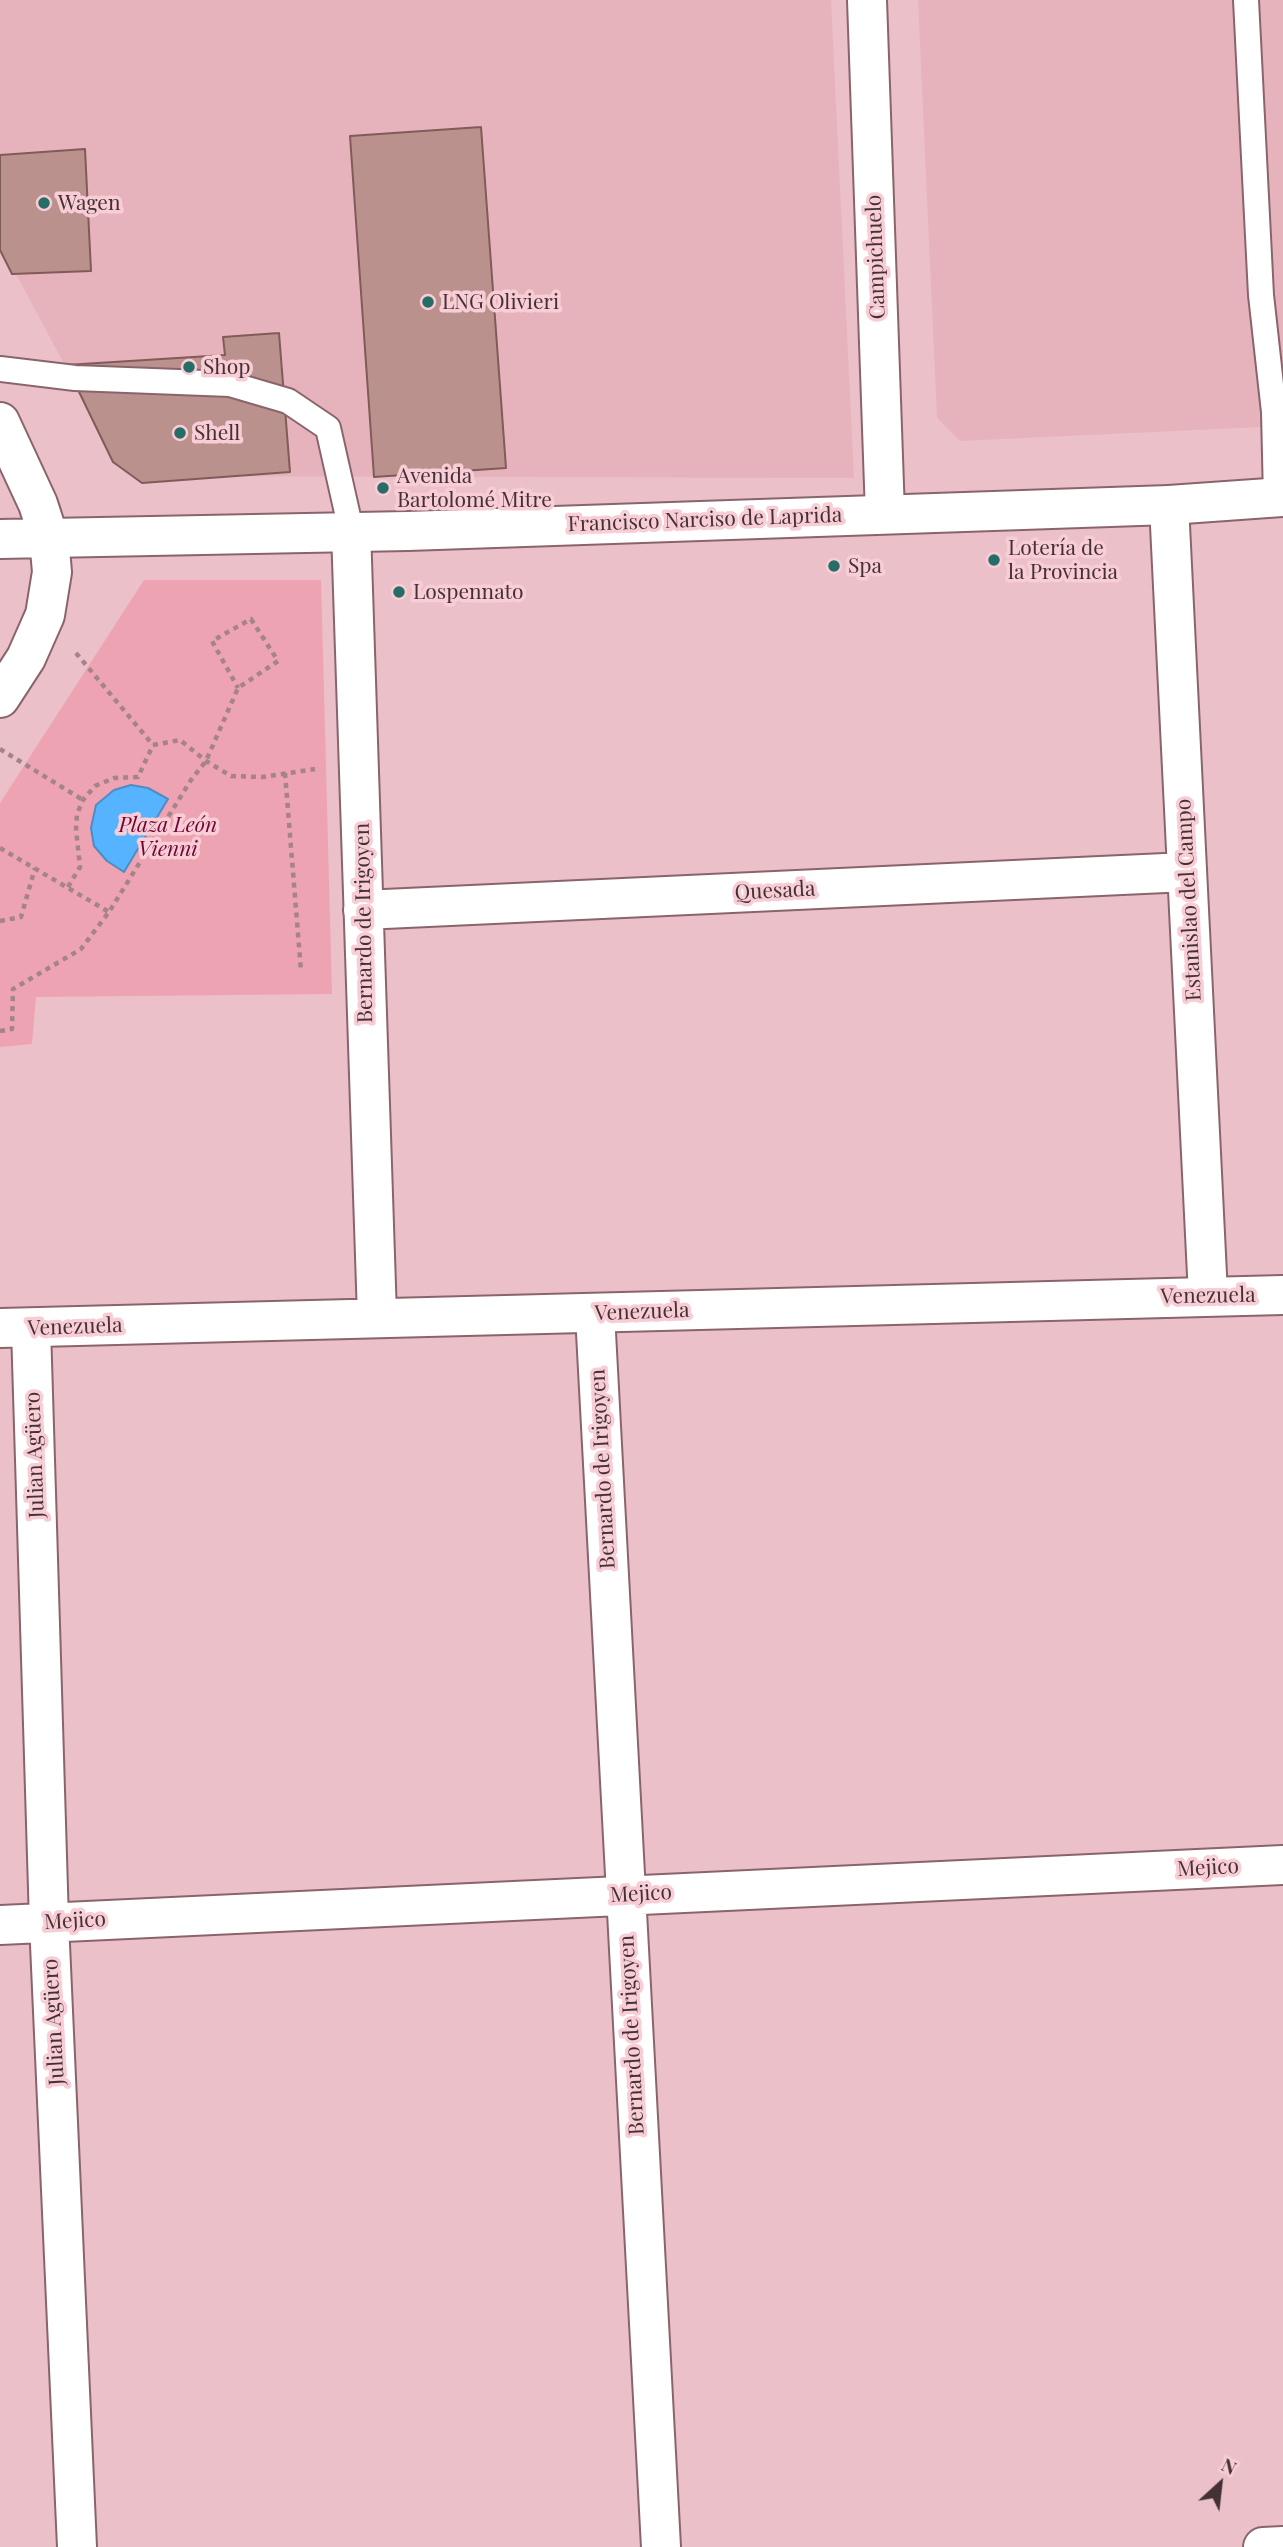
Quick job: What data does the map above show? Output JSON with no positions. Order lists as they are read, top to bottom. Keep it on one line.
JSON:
{"streets":{"street":["Campichuelo","Francisco Narciso de Laprida","Quesada","Estanislao del Campo","Bernardo de Irigoyen","Venezuela","Julian Agüero","Mejico"]},"crossings":[["Campichuelo","Francisco Narciso de Laprida"],["Francisco Narciso de Laprida","Estanislao del Campo"],["Francisco Narciso de Laprida","Bernardo de Irigoyen"],["Quesada","Estanislao del Campo"],["Quesada","Bernardo de Irigoyen"],["Estanislao del Campo","Venezuela"],["Bernardo de Irigoyen","Venezuela"],["Bernardo de Irigoyen","Mejico"],["Venezuela","Julian Agüero"],["Julian Agüero","Mejico"]],"parks":["Plaza León Vienni"],"places":["Wagen","LNG Olivieri","Shop","Shell","Avenida Bartolomé Mitre","Lotería de la Provincia","Spa","Lospennato"],"north":"top right"}
